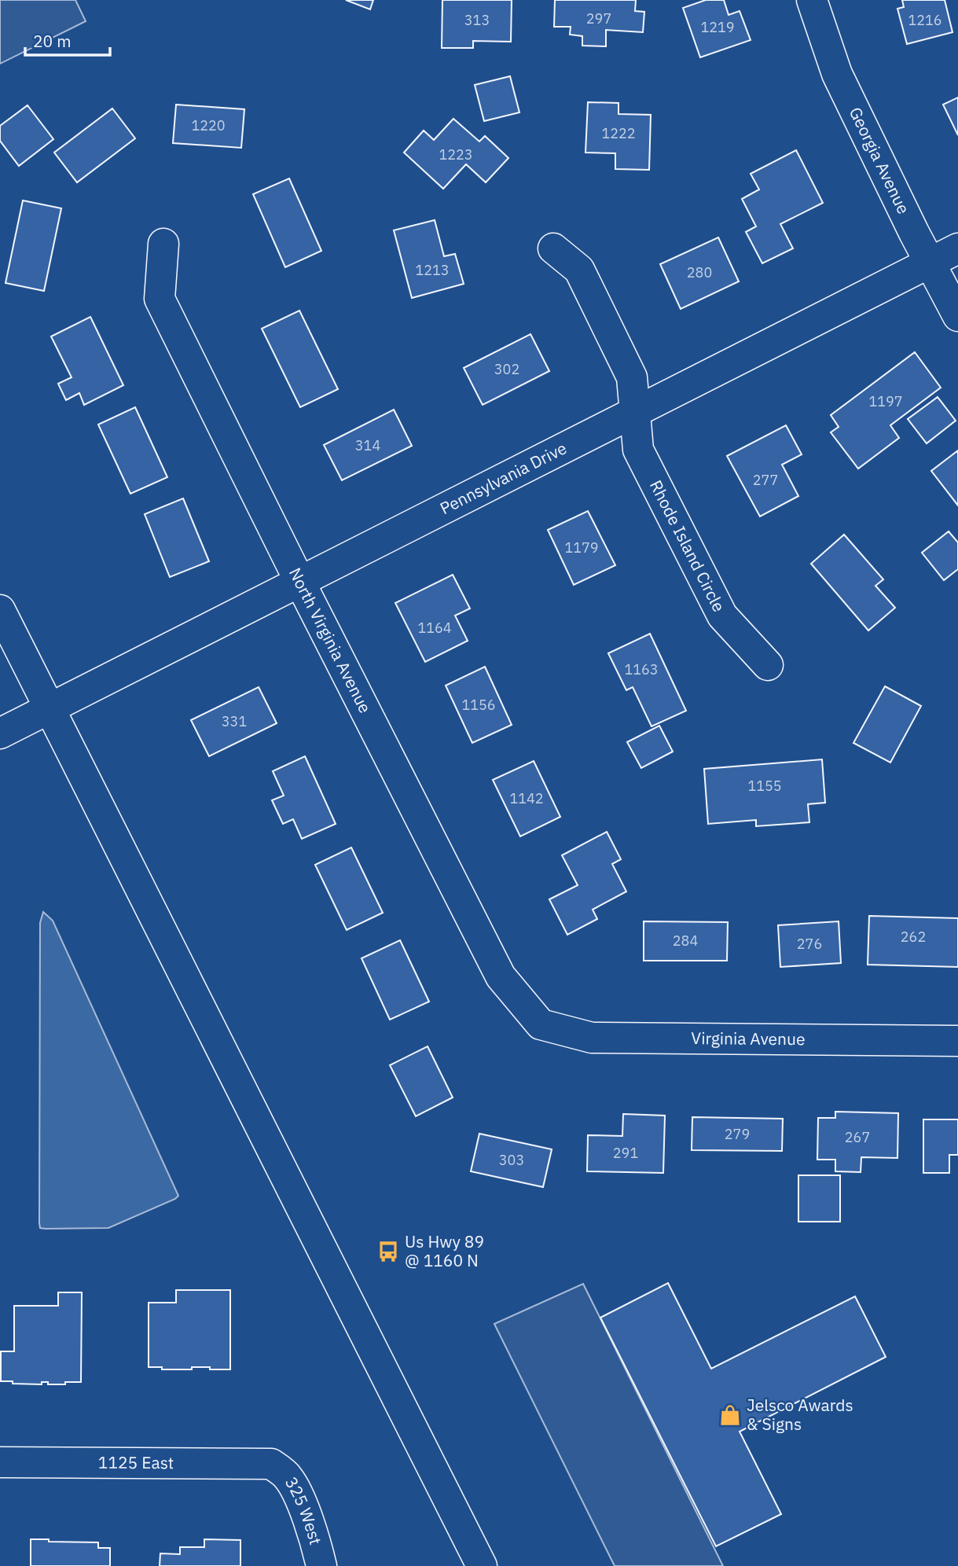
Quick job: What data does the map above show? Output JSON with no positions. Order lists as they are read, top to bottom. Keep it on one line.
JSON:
{"streets":{"street":["Georgia Avenue","Pennsylvania Drive","Rhode Island Circle","North Virginia Avenue","Virginia Avenue","1125 East","325 West"]},"crossings":[["Georgia Avenue","Pennsylvania Drive"],["Pennsylvania Drive","Rhode Island Circle"],["Pennsylvania Drive","North Virginia Avenue"],["North Virginia Avenue","Virginia Avenue"],["1125 East","325 West"]],"places":{"bus stop":["Us Hwy 89 @ 1160 N"],"shop":["Jelsco Awards & Signs"]},"house_numbers":["297","313","1216","1219","1220","1222","1223","1213","280","302","1197","314","277","1179","1164","1163","1156","331","1155","1142","262","284","276","279","267","291","303"],"scale_bar":"20 m"}
